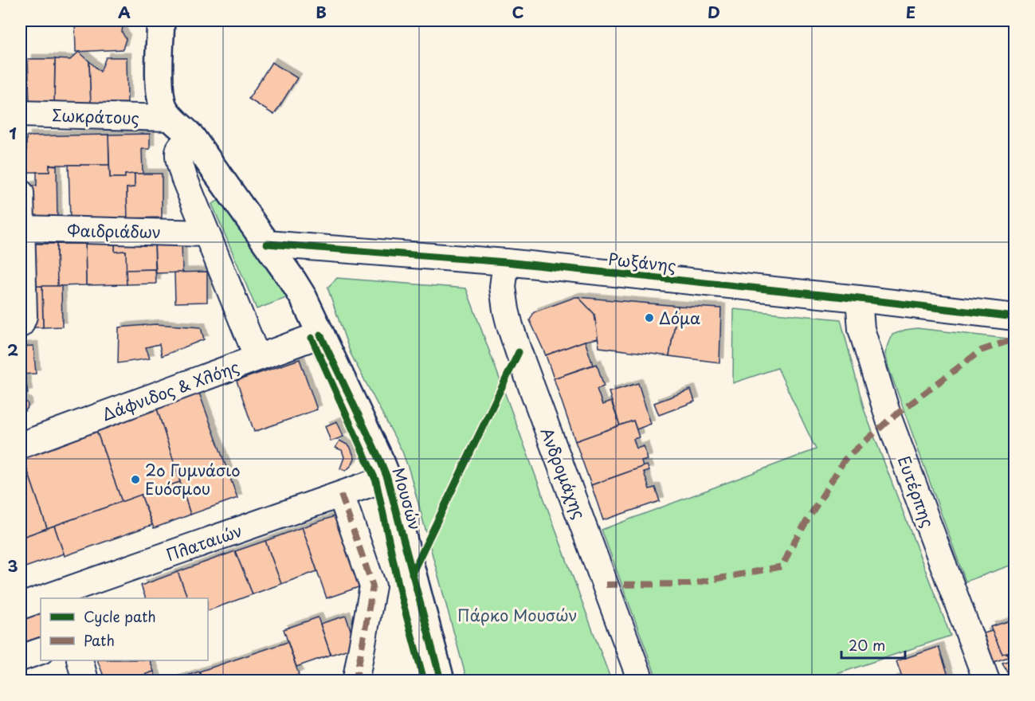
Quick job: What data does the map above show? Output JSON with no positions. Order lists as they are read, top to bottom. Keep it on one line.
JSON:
{"streets":{"street":["Σωκράτους","Φαιδριάδων","Ρωξάνης","Δάφνιδος & Χλόης","Ανδρομάχης","Ευτέρπης","Μουσών","Πλαταιών"]},"crossings":[["Σωκράτους","Μουσών"],["Ρωξάνης","Ανδρομάχης"],["Ρωξάνης","Ευτέρπης"],["Ρωξάνης","Μουσών"],["Δάφνιδος & Χλόης","Μουσών"],["Μουσών","Πλαταιών"]],"parks":["Πάρκο Μουσών"],"places":["Δόμα","2ο Γυμνάσιο Ευόσμου"],"legend":["Cycle path","Path"],"scale_bar":"20 m","grid":{"columns":["A","B","C","D","E"],"rows":["1","2","3"]}}
